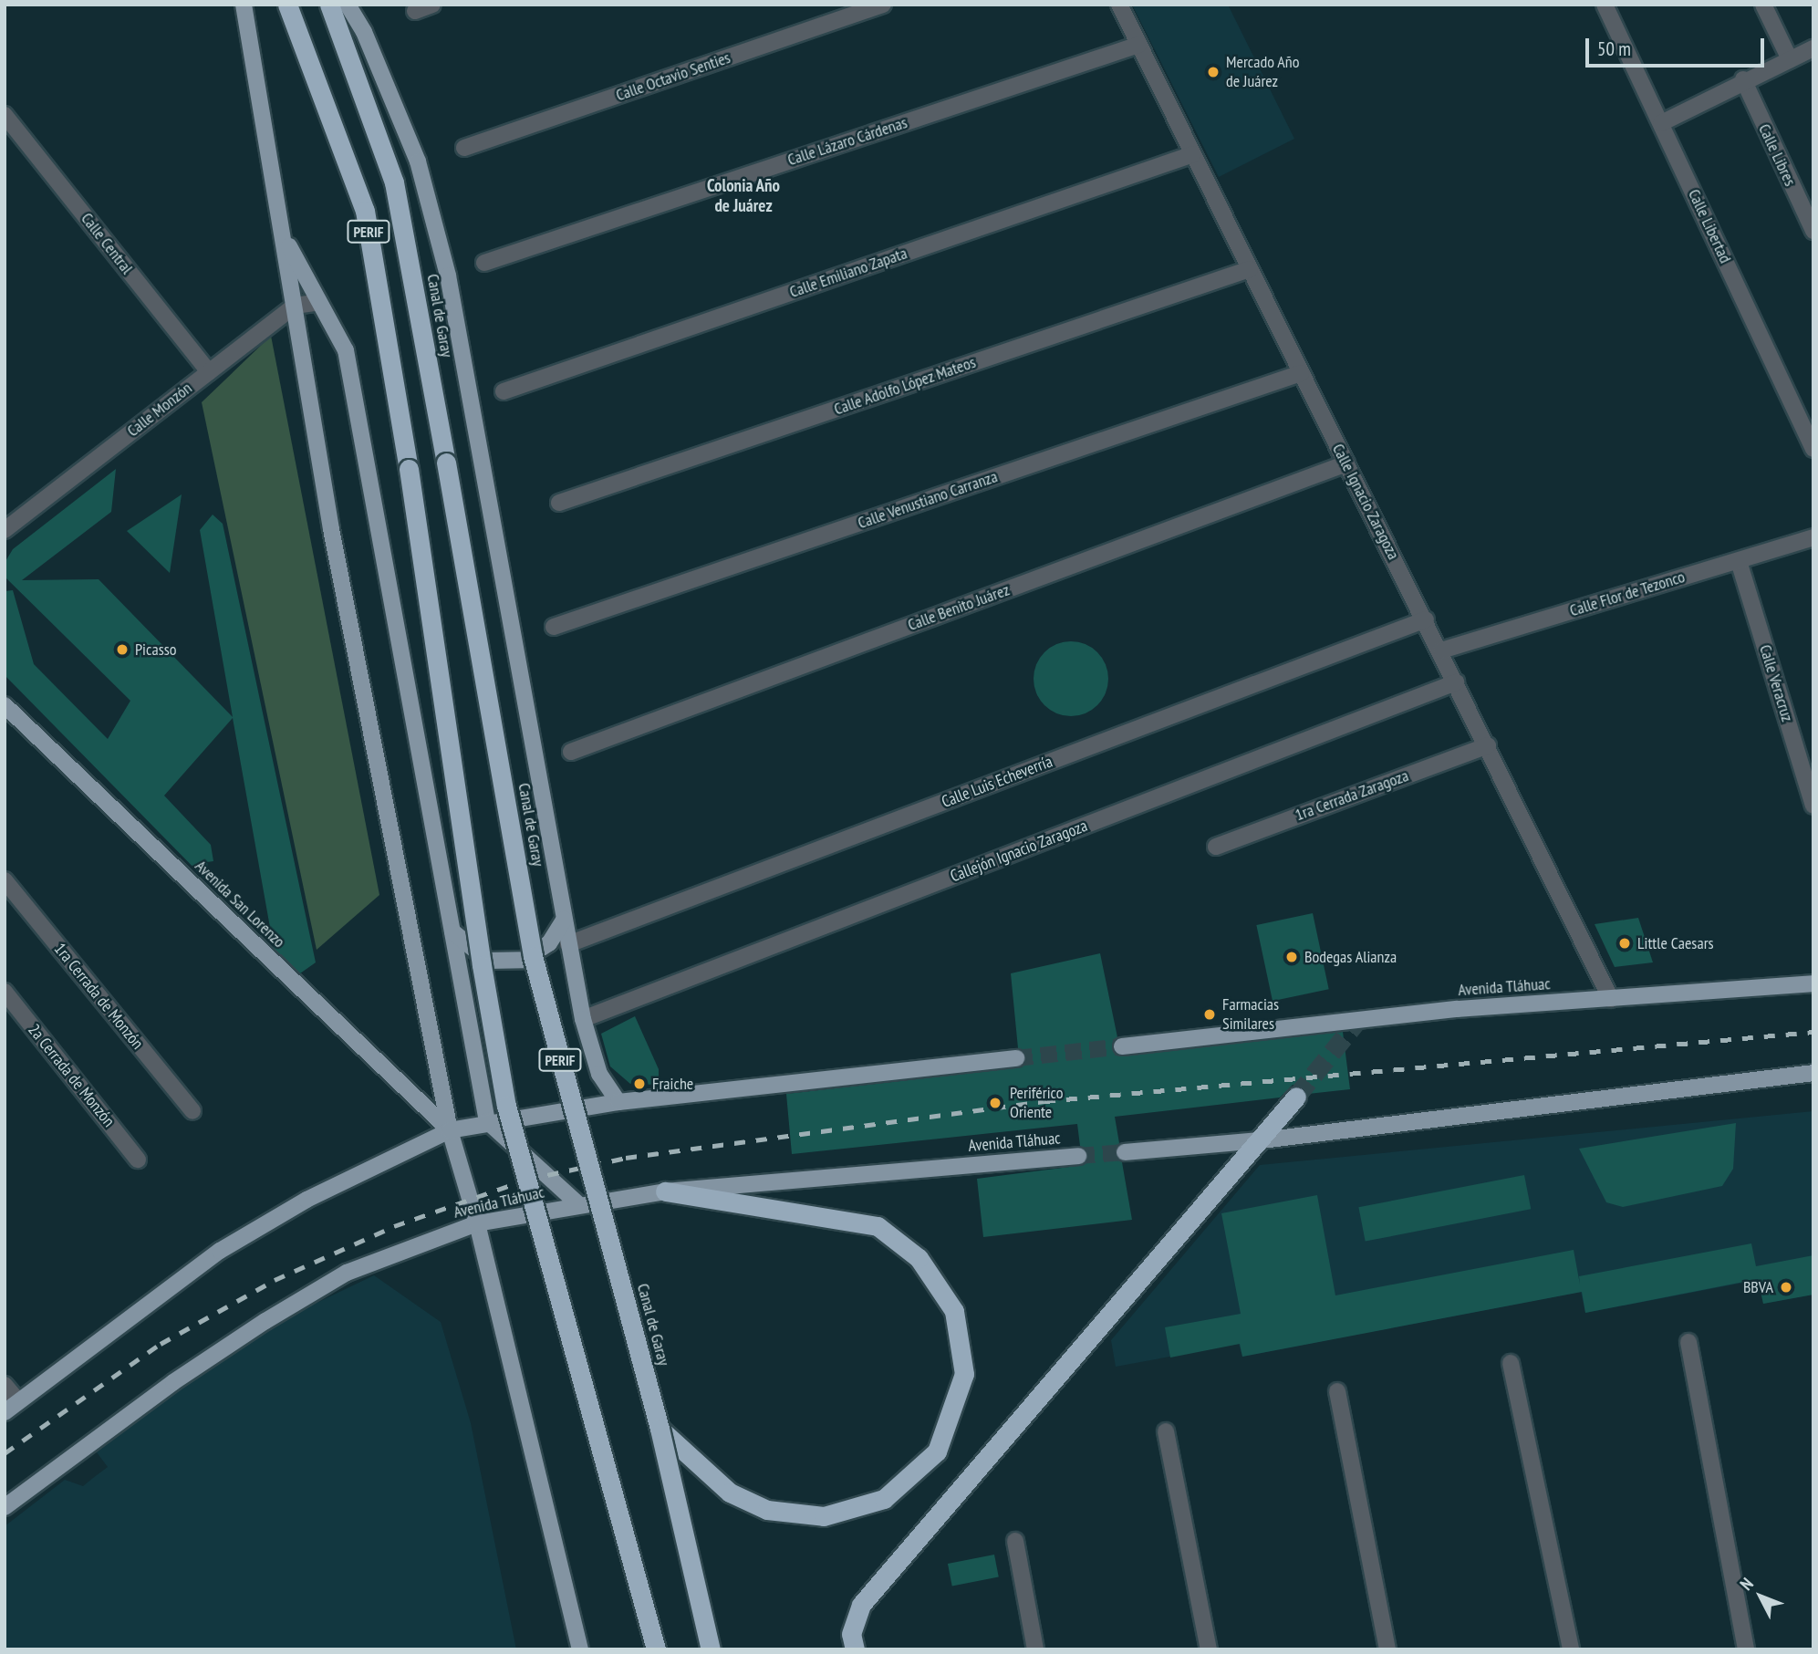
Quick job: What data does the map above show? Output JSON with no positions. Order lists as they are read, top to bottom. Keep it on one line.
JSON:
{"streets":{"highway":["PERIF","Canal de Garay"],"main road":["Avenida San Lorenzo","Avenida Tláhuac"],"street":["Calle Octavio Senties","Calle Lázaro Cárdenas","Calle Libres","Calle Libertad","Calle Central","Calle Emiliano Zapata","Calle Adolfo López Mateos","Calle Monzón","Calle Venustiano Carranza","Calle Ignacio Zaragoza","Calle Flor de Tezonco","Calle Benito Juárez","Calle Veracruz","Calle Luis Echeverría","1ra Cerrada Zaragoza","Callejón Ignacio Zaragoza","1ra Cerrada de Monzón","2a Cerrada de Monzón"]},"crossings":[["Calle Lázaro Cárdenas","Calle Ignacio Zaragoza"],["Calle Central","Calle Monzón"],["Calle Emiliano Zapata","Calle Ignacio Zaragoza"],["Calle Adolfo López Mateos","Calle Ignacio Zaragoza"],["Calle Venustiano Carranza","Calle Ignacio Zaragoza"],["Calle Ignacio Zaragoza","Calle Flor de Tezonco"],["Calle Ignacio Zaragoza","Calle Benito Juárez"],["Calle Ignacio Zaragoza","Calle Luis Echeverría"],["Calle Ignacio Zaragoza","1ra Cerrada Zaragoza"],["Calle Ignacio Zaragoza","Callejón Ignacio Zaragoza"],["Calle Ignacio Zaragoza","Avenida Tláhuac"],["Calle Flor de Tezonco","Calle Veracruz"]],"districts":["Colonia Año de Juárez"],"places":["Mercado Año de Juárez","Picasso","Little Caesars","Bodegas Alianza","Farmacias Similares","Fraiche","Periférico Oriente","BBVA"],"scale_bar":"50 m","north":"top left"}
